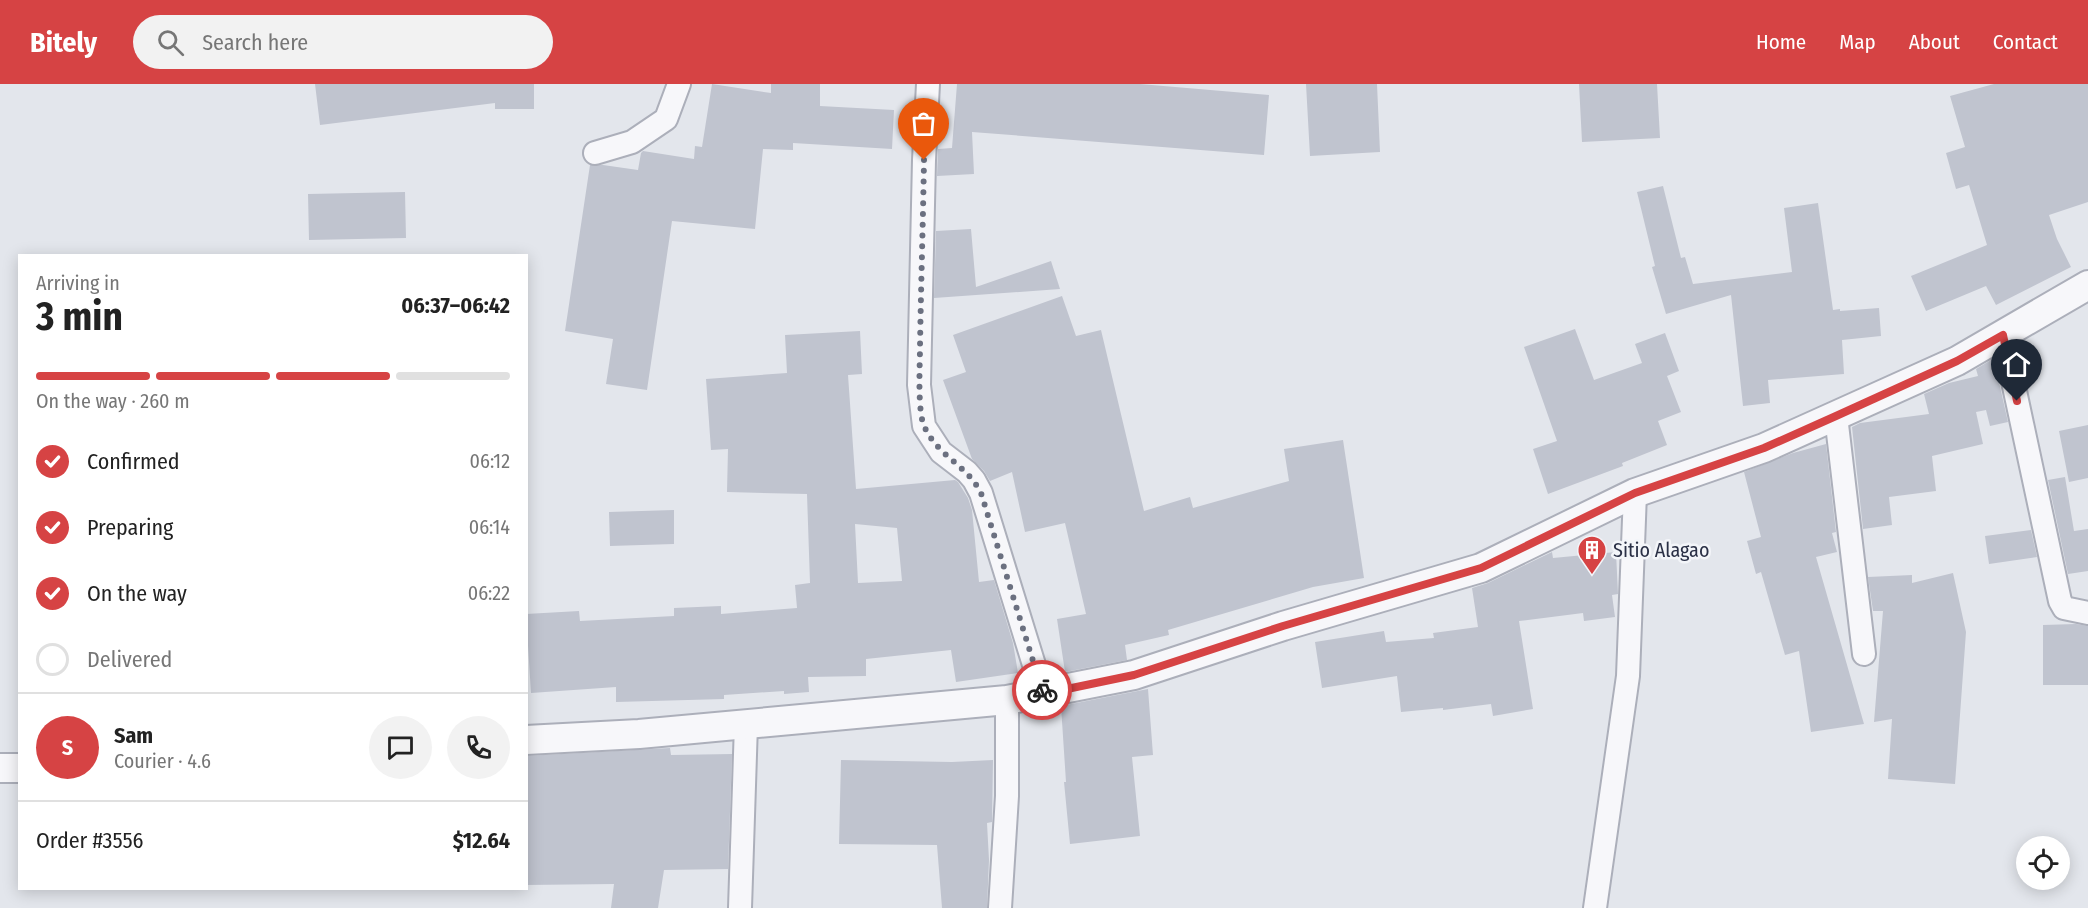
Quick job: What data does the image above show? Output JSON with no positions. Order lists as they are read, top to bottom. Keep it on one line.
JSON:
{"places":{"building":["Sitio Alagao"]},"page":{"header":"Bitely","search":"Search here","nav":["Home","Map","About","Contact"],"heading":["3 min","Arriving in","06:37–06:42"],"panel":["Sam","Courier · 4.6","Order #3556","$12.64"],"bar":"On the way · 260 m","list":[["Confirmed","06:12"],["Preparing","06:14"],["On the way","06:22"],"Delivered"],"round":"S"}}
